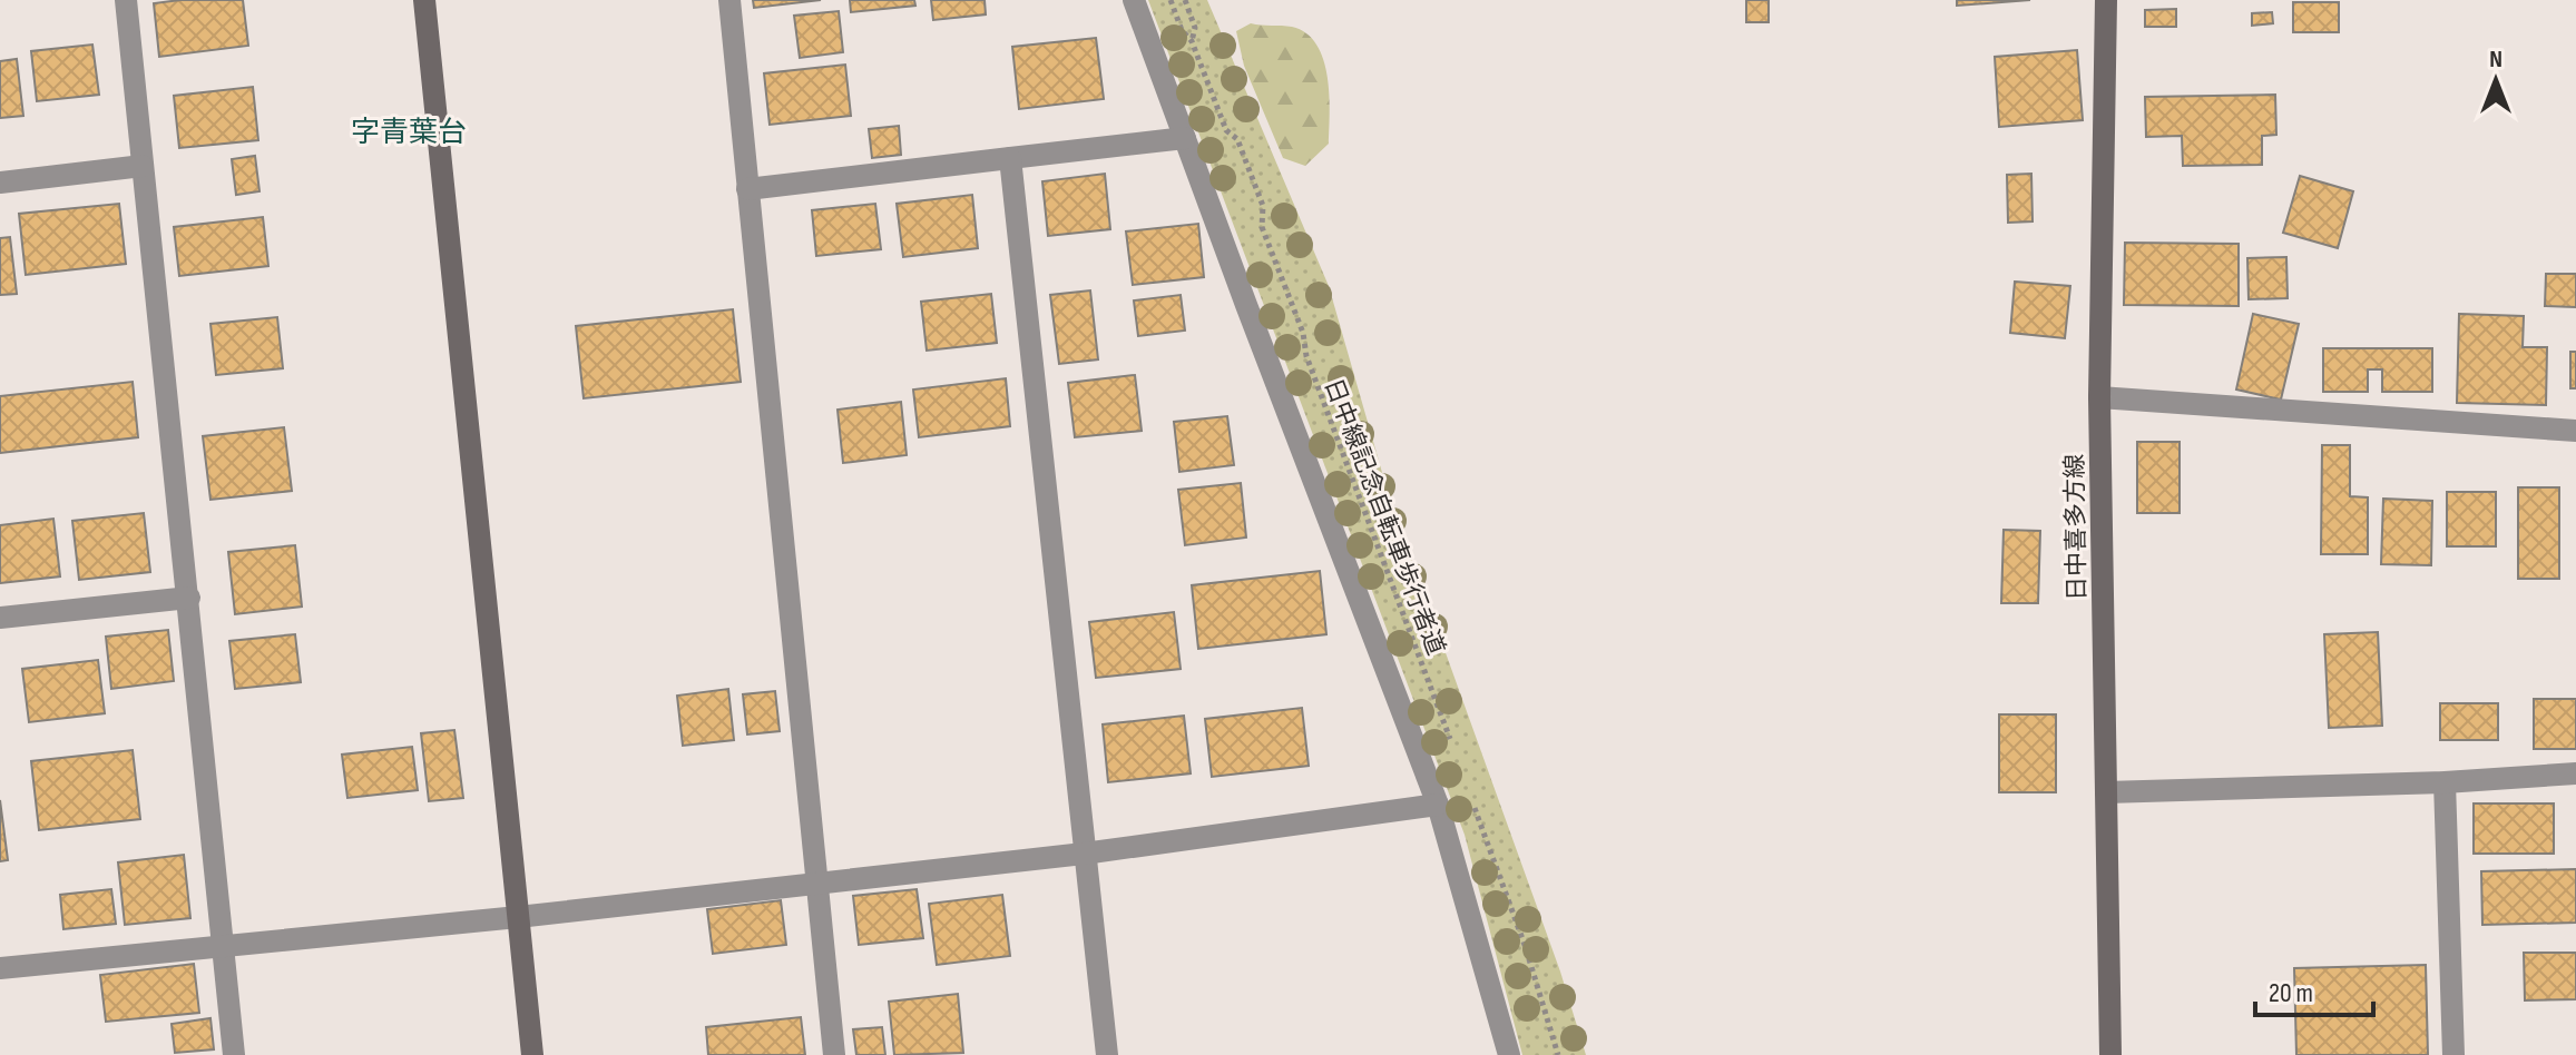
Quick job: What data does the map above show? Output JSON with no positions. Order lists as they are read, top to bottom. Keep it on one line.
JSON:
{"streets":{"street":["日中喜多方線"],"path":["日中線記念自転車歩行者道"]},"districts":["字青葉台"],"scale_bar":"20 m","north":"top"}
